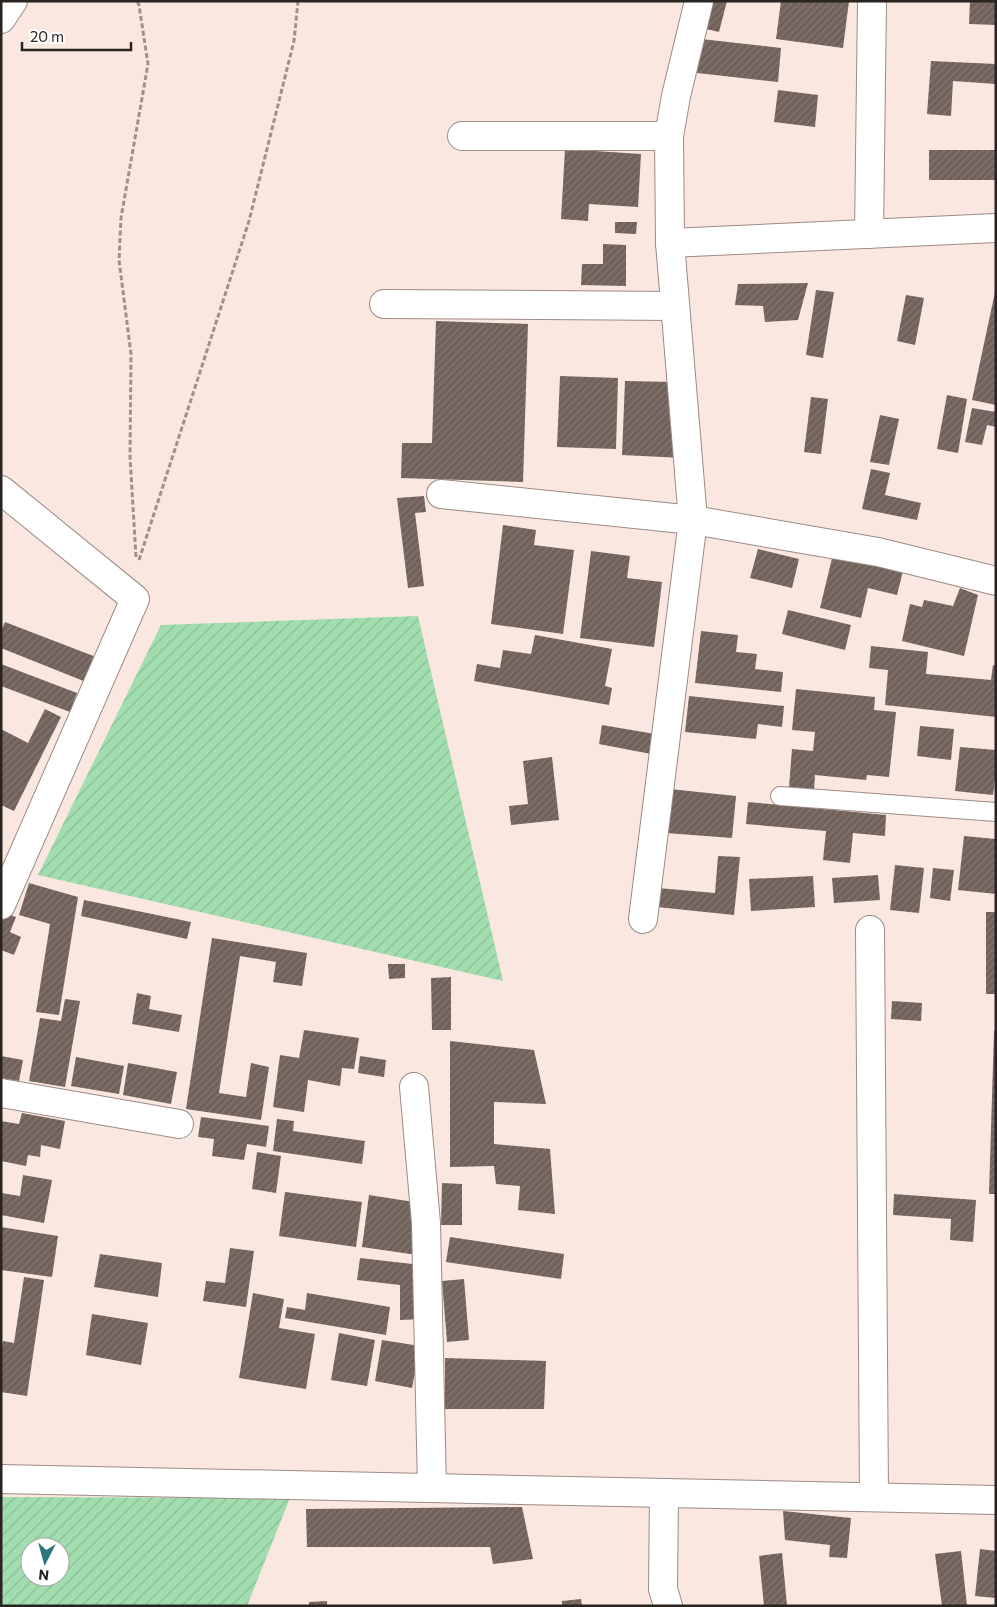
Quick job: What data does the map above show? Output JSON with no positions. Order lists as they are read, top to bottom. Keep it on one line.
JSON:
{"scale_bar":"20 m","north":"bottom"}
